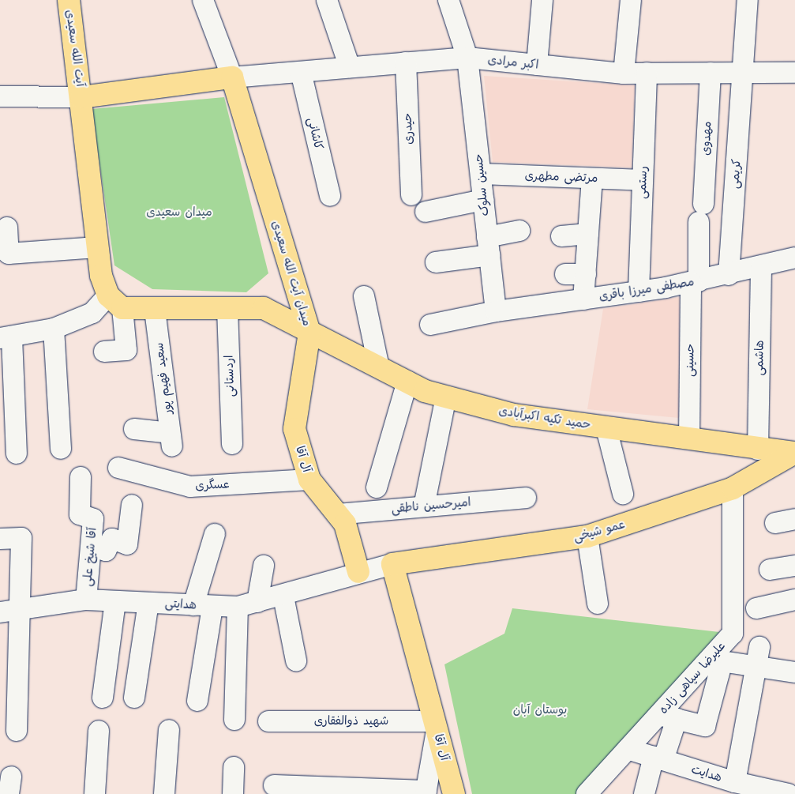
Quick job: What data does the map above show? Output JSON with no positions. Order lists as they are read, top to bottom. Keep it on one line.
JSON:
{"streets":{"main road":["آیت الله سعیدی","میدان آیت الله سعیدی","حمید تکیه اکبرآبادی","آل آقا","عمو شیخی"],"street":["اکبر مرادی","حیدری","کاشانی","مهدوی","کریمی","مرتضی مطهری","رستمی","حسین سلوک","مصطفی میرزا باقری","هاشمی","حسینی","اردستانی","سعید فهیم پور","عسگری","امیرحسین ناطقی","آقا شیخ علی","هدایتی","علیرضا سپاهی زاده","شهید ذوالفقاری","هدایت"]},"crossings":[["اکبر مرادی","حیدری"],["اکبر مرادی","کاشانی"],["اکبر مرادی","مهدوی"],["اکبر مرادی","کریمی"],["اکبر مرادی","رستمی"],["اکبر مرادی","حسین سلوک"],["اکبر مرادی","میدان آیت الله سعیدی"],["مهدوی","مصطفی میرزا باقری"],["مهدوی","حسینی"],["کریمی","مصطفی میرزا باقری"],["مرتضی مطهری","رستمی"],["مرتضی مطهری","حسین سلوک"],["رستمی","مصطفی میرزا باقری"],["حسین سلوک","مصطفی میرزا باقری"],["میدان آیت الله سعیدی","اردستانی"],["میدان آیت الله سعیدی","سعید فهیم پور"],["میدان آیت الله سعیدی","حمید تکیه اکبرآبادی"],["میدان آیت الله سعیدی","آل آقا"],["مصطفی میرزا باقری","هاشمی"],["مصطفی میرزا باقری","حسینی"],["هاشمی","حمید تکیه اکبرآبادی"],["حسینی","حمید تکیه اکبرآبادی"],["حمید تکیه اکبرآبادی","آل آقا"],["حمید تکیه اکبرآبادی","عمو شیخی"],["آل آقا","عسگری"],["آل آقا","امیرحسین ناطقی"],["آل آقا","عمو شیخی"],["آل آقا","هدایتی"],["آل آقا","شهید ذوالفقاری"],["عمو شیخی","هدایتی"],["عمو شیخی","علیرضا سپاهی زاده"],["آقا شیخ علی","هدایتی"],["علیرضا سپاهی زاده","هدایت"]],"parks":["میدان سعیدی","بوستان آبان"]}
